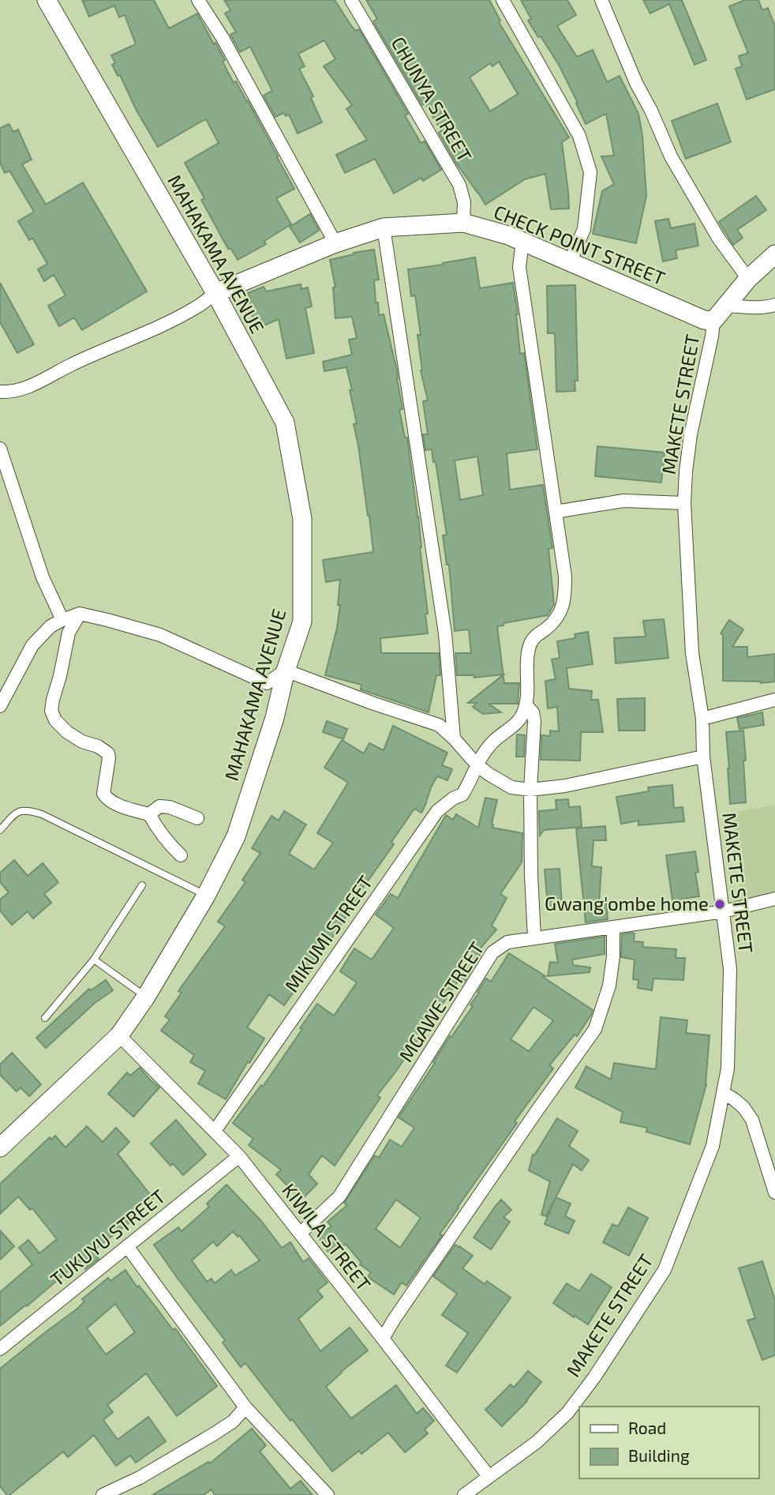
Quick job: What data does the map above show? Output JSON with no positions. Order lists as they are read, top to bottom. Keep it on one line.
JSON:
{"streets":{"street":["CHUNYA STREET","CHECK POINT STREET","MAHAKAMA AVENUE","MAKETE STREET","MIKUMI STREET","MGAWE STREET","KIWILA STREET","TUKUYU STREET"]},"crossings":[["CHUNYA STREET","CHECK POINT STREET"],["CHECK POINT STREET","MAHAKAMA AVENUE"],["CHECK POINT STREET","MAKETE STREET"],["MAHAKAMA AVENUE","KIWILA STREET"],["MAKETE STREET","MGAWE STREET"],["MAKETE STREET","KIWILA STREET"],["MIKUMI STREET","KIWILA STREET"],["MGAWE STREET","KIWILA STREET"],["KIWILA STREET","TUKUYU STREET"]],"places":["Gwang'ombe home"],"legend":["Road","Building"]}
